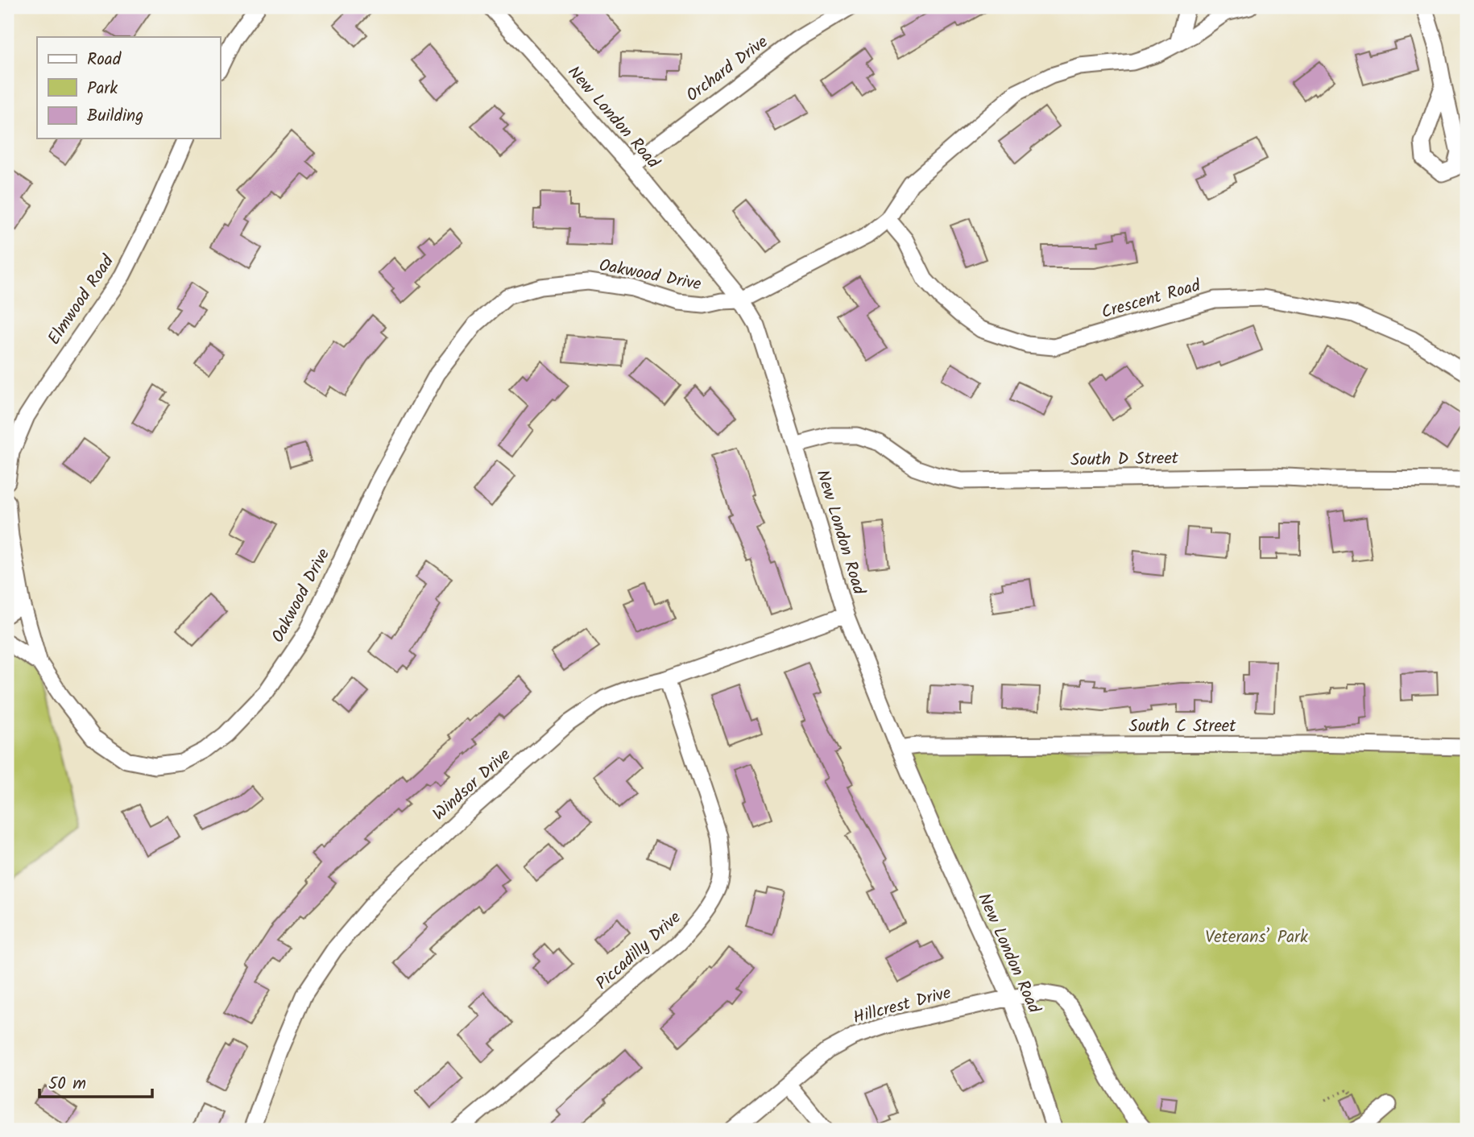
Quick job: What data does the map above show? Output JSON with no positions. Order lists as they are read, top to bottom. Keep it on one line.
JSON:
{"streets":{"street":["Orchard Drive","New London Road","Oakwood Drive","Crescent Road","Elmwood Road","South D Street","South C Street","Windsor Drive","Piccadilly Drive","Hillcrest Drive"]},"crossings":[["Orchard Drive","New London Road"],["New London Road","Oakwood Drive"],["New London Road","South D Street"],["New London Road","South C Street"],["New London Road","Windsor Drive"],["New London Road","Hillcrest Drive"],["Oakwood Drive","Crescent Road"],["Windsor Drive","Piccadilly Drive"]],"parks":["Veterans’ Park"],"legend":["Road","Park","Building"],"scale_bar":"50 m"}
